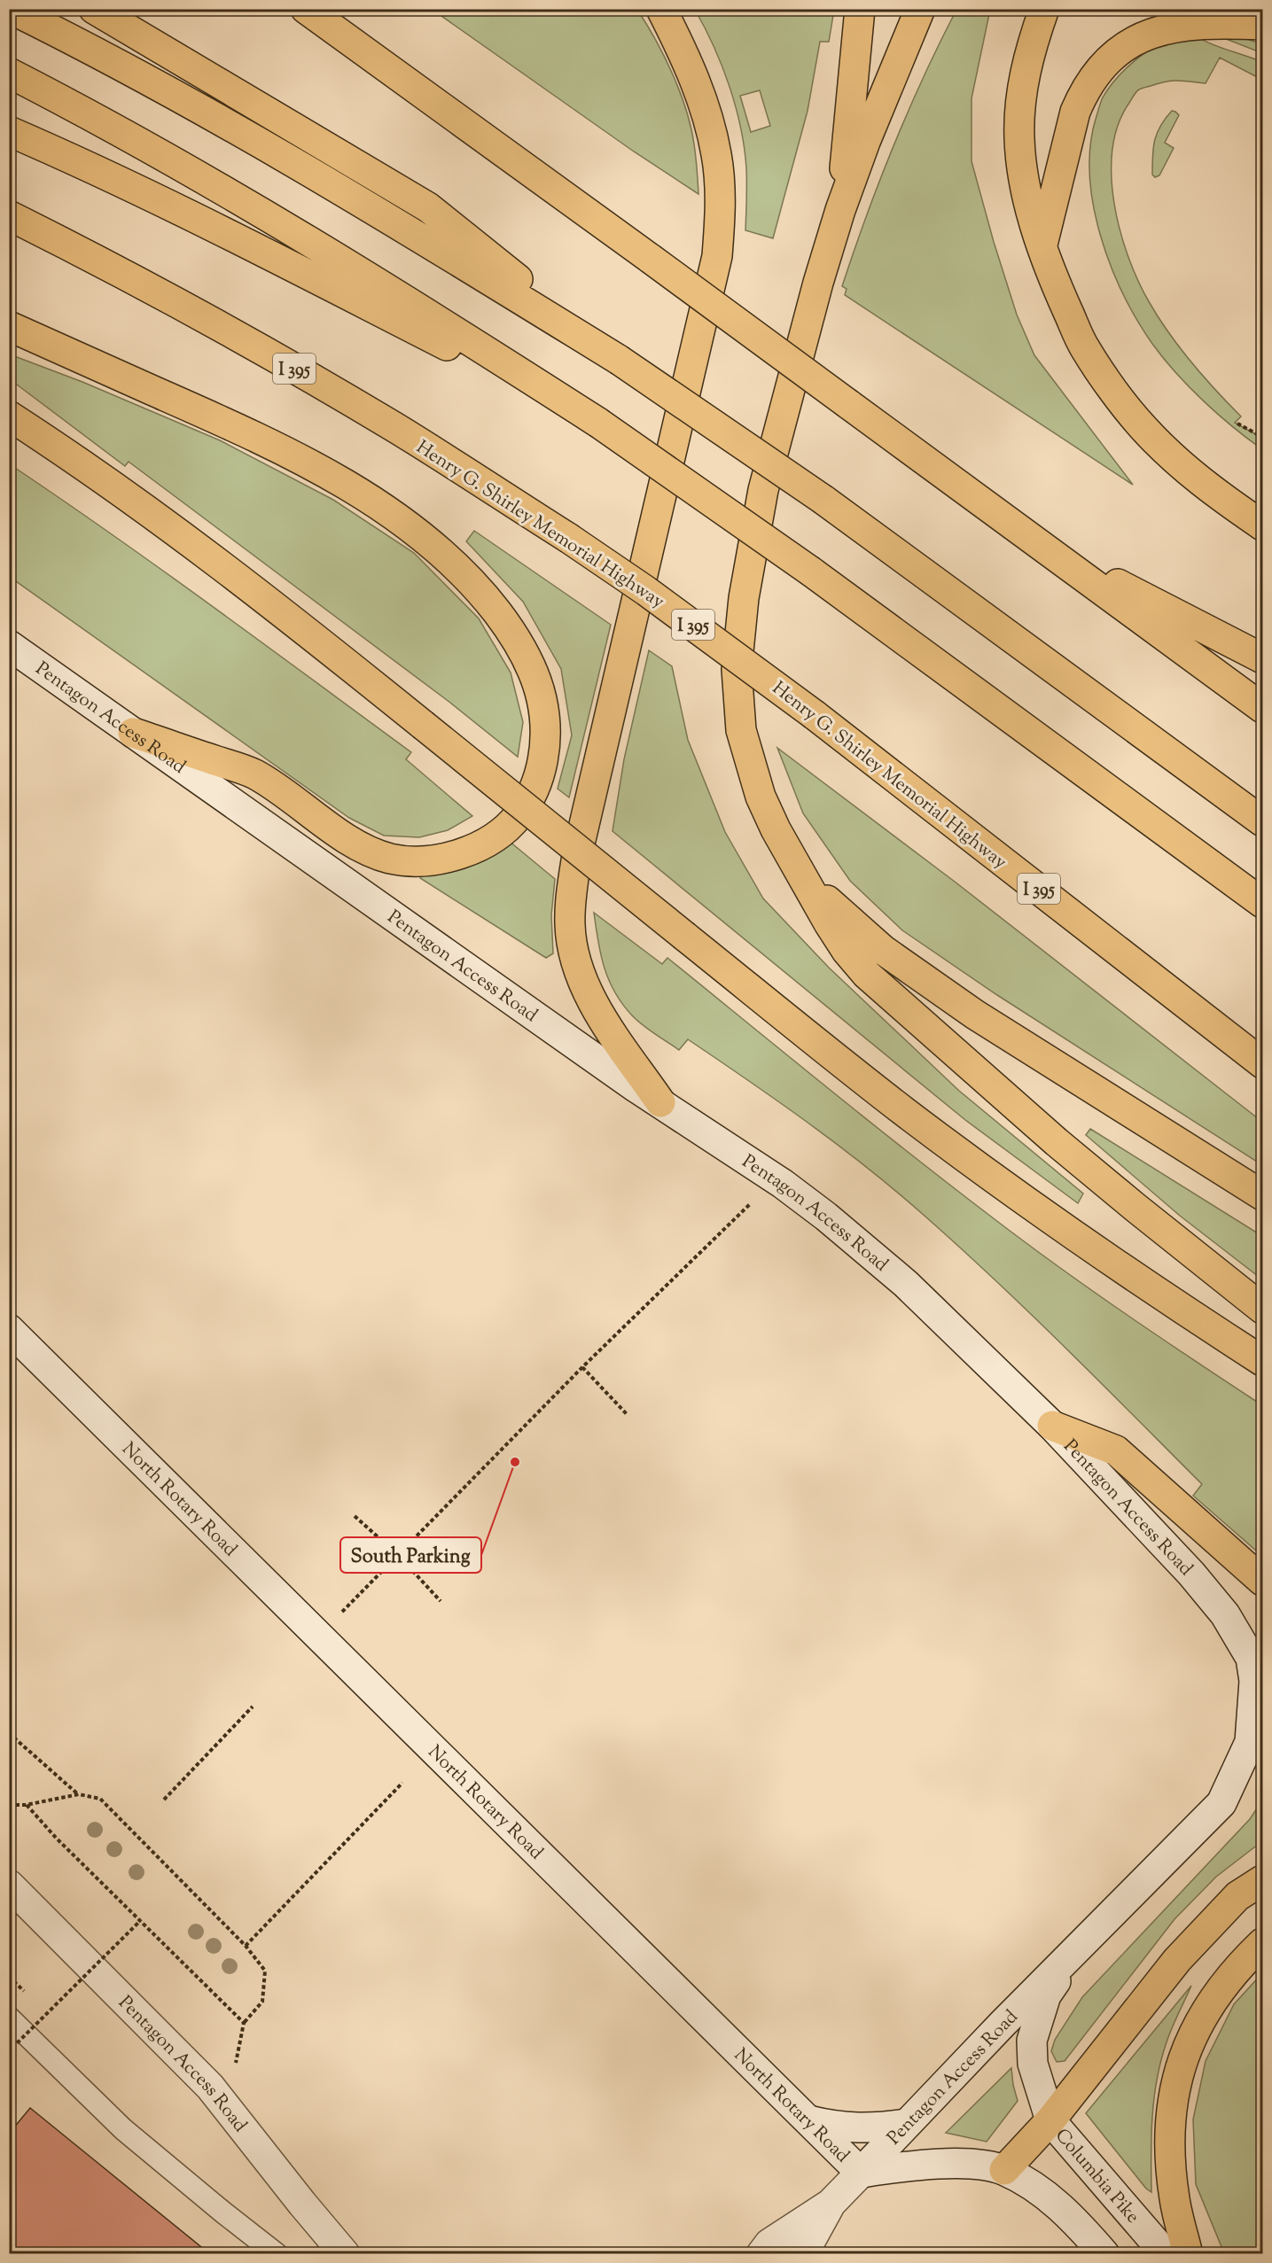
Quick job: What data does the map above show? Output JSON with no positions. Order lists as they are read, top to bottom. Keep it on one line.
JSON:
{"streets":{"highway":["I 395","Henry G. Shirley Memorial Highway"],"street":["Pentagon Access Road","North Rotary Road","Columbia Pike"]},"crossings":[["Pentagon Access Road","North Rotary Road"],["Pentagon Access Road","Columbia Pike"]],"places":["South Parking"]}
